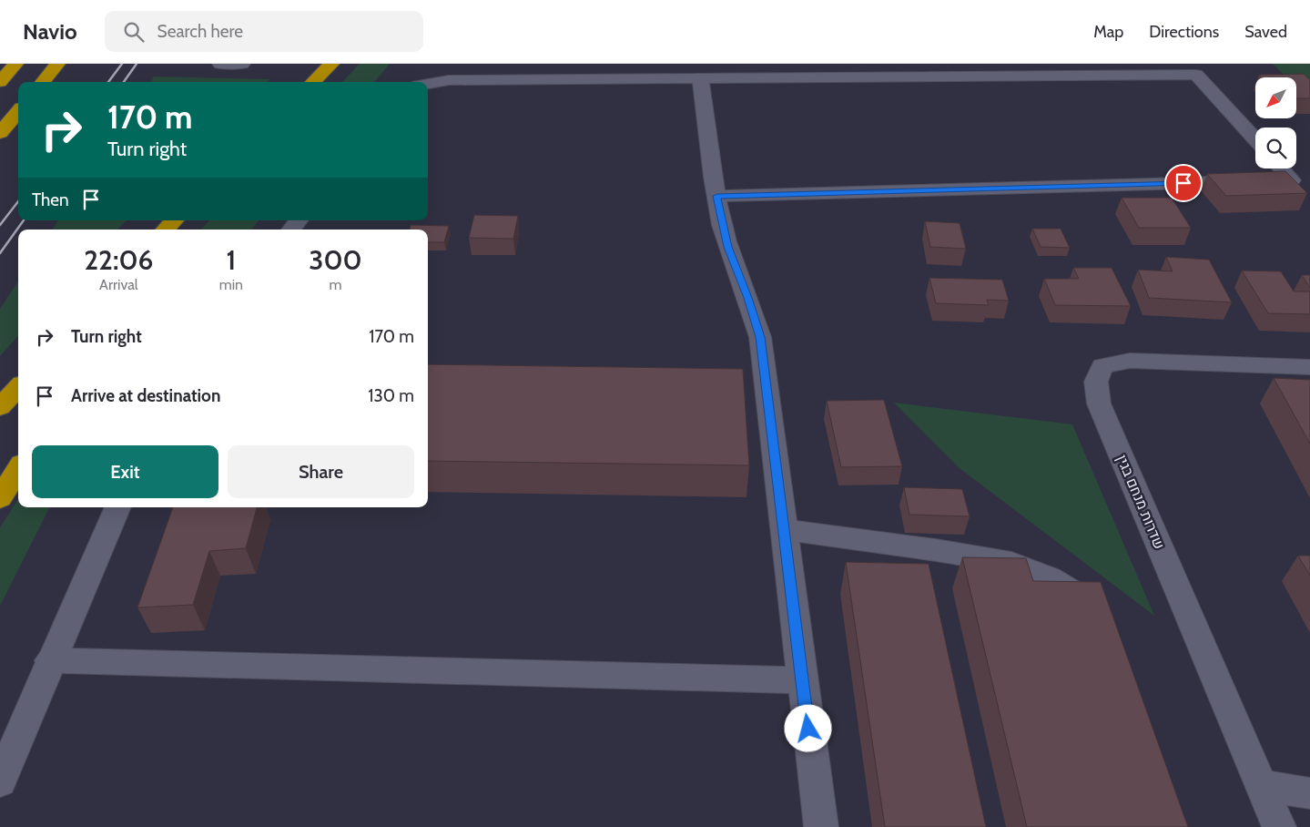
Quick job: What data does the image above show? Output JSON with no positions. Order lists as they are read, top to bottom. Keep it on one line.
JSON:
{"streets":{"street":["שדרות מנחם בגין"]},"north":"bottom left","page":{"header":"Navio","search":"Search here","nav":["Map","Directions","Saved"],"turn":["170 m","Turn right"],"then":"Then","eta":["22:06","Arrival","1","min","300","m"],"list":[{"name":"Turn right","value":"170 m"},{"name":"Arrive at destination","value":"130 m"}],"buttons":["Exit","Share"]}}
